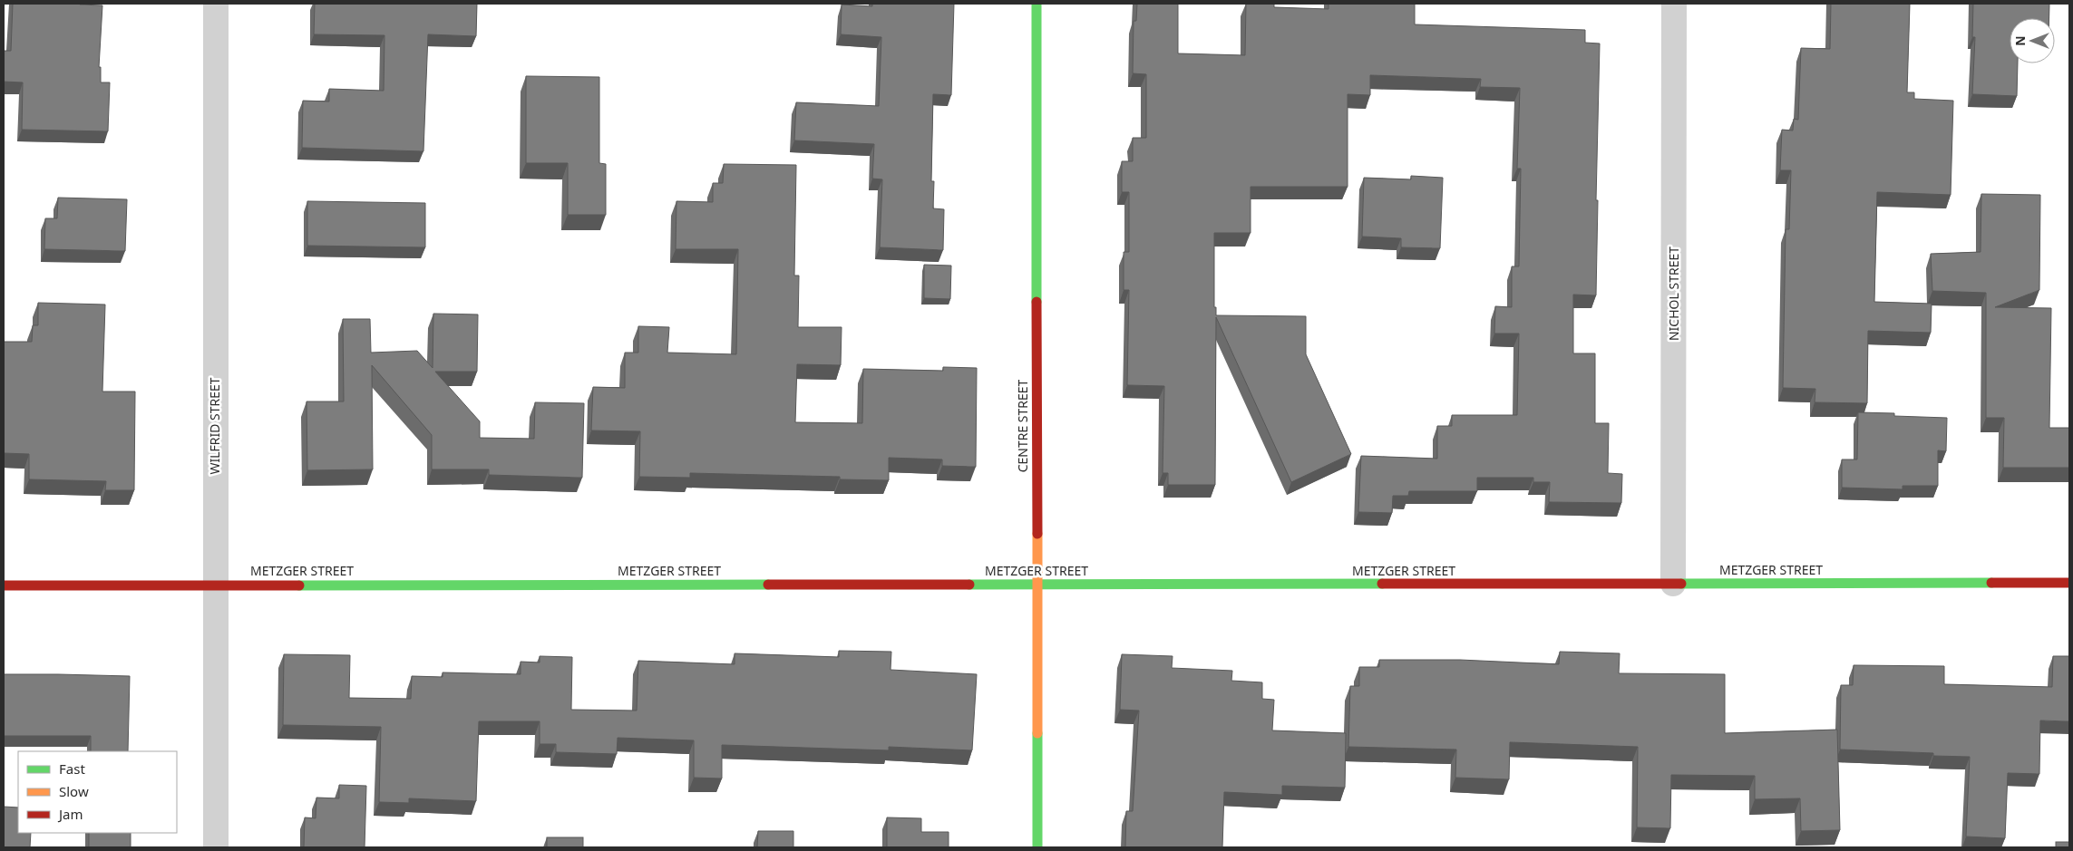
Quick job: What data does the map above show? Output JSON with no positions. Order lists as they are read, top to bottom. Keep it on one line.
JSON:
{"streets":{"street":["NICHOL STREET","WILFRID STREET","CENTRE STREET","METZGER STREET"]},"crossings":[["NICHOL STREET","METZGER STREET"],["WILFRID STREET","METZGER STREET"],["CENTRE STREET","METZGER STREET"]],"legend":["Fast","Slow","Jam"],"north":"left"}
